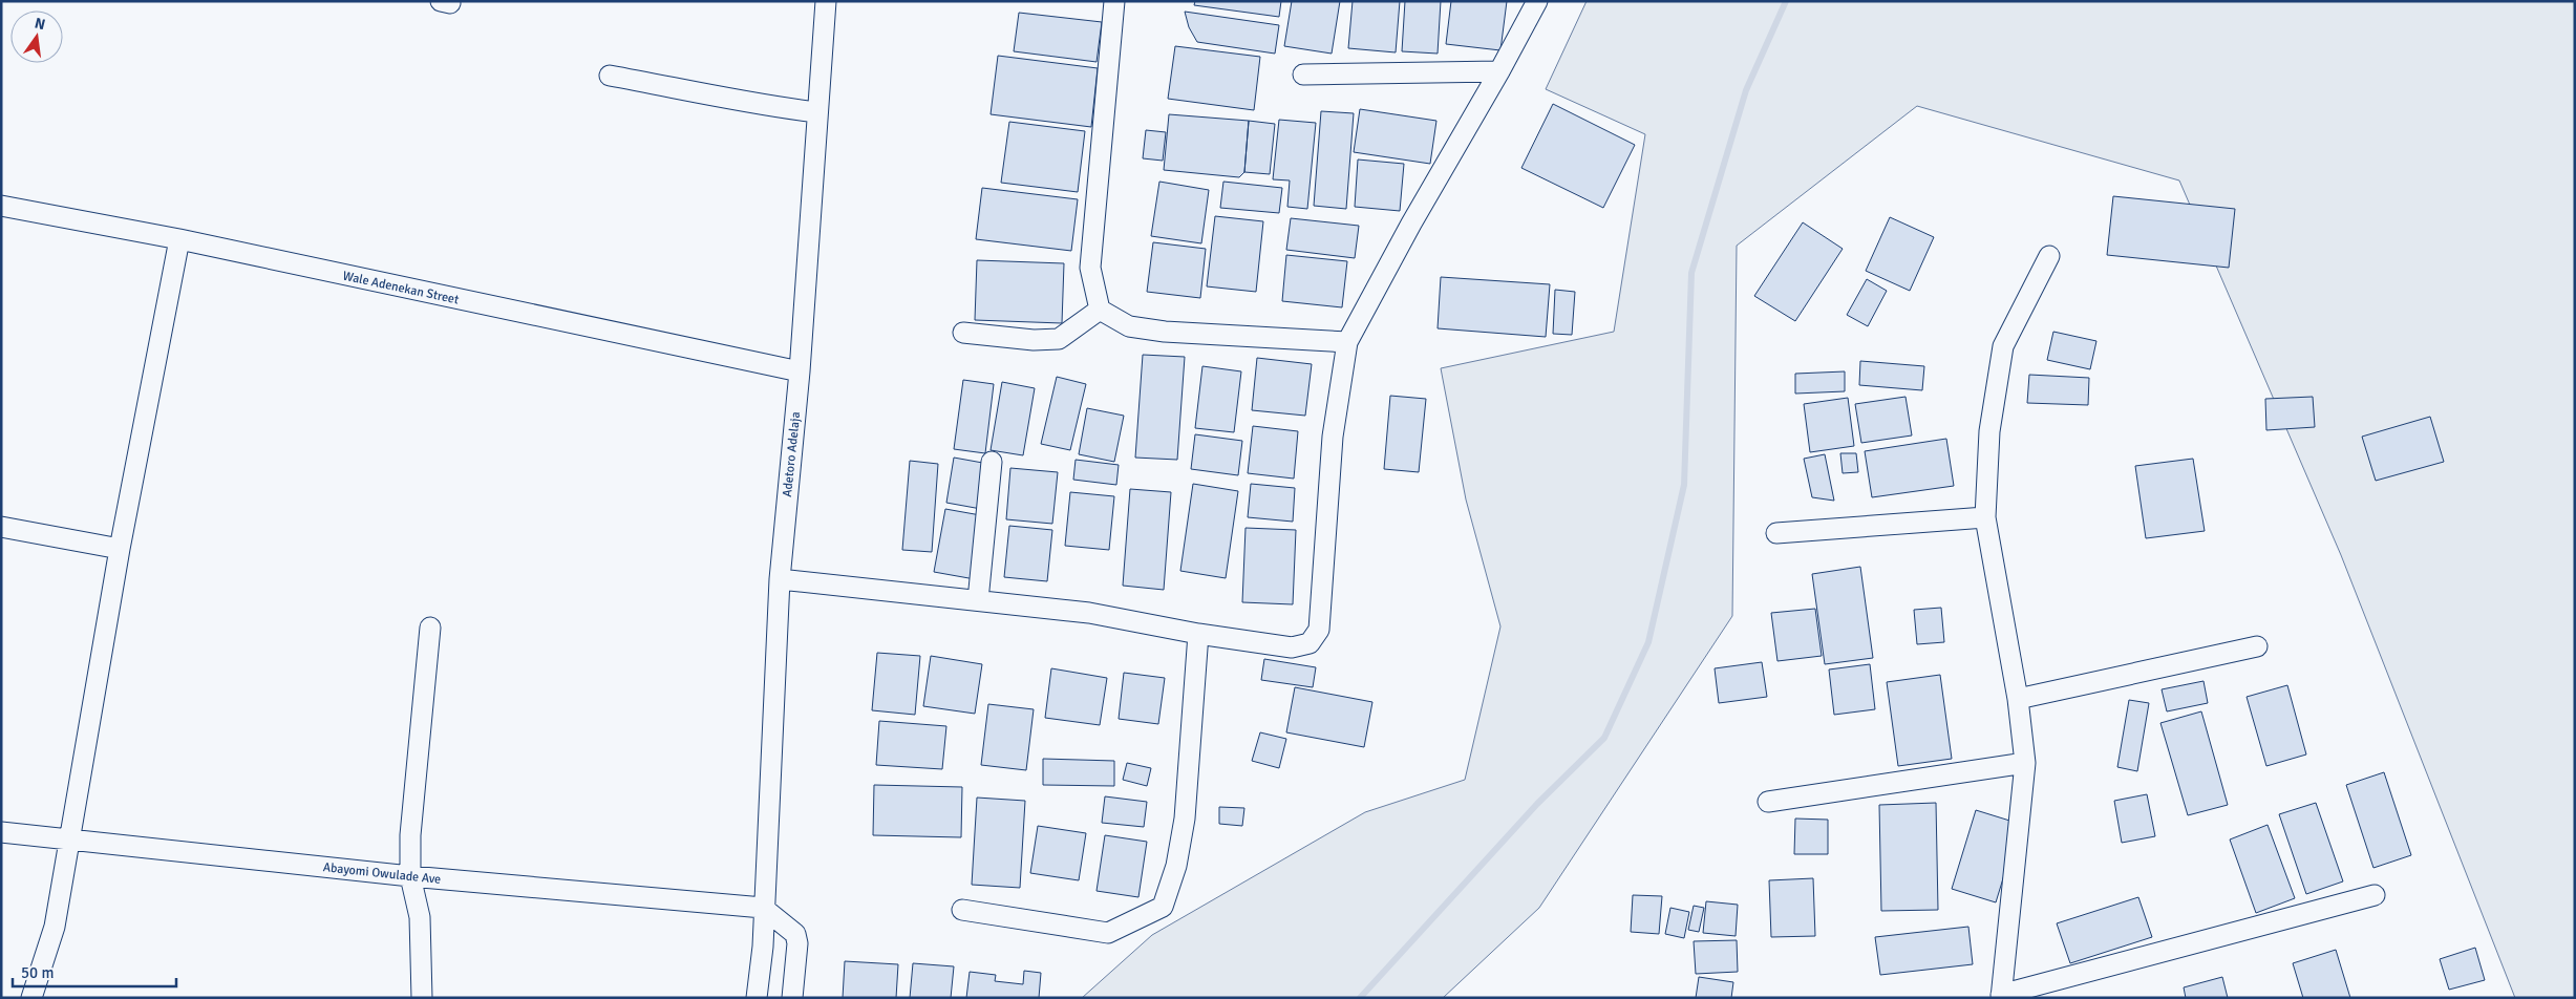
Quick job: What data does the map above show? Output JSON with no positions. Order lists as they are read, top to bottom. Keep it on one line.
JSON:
{"streets":{"street":["Wale Adenekan Street","Adetoro Adelaja","Abayomi Owulade Ave"]},"crossings":[["Wale Adenekan Street","Adetoro Adelaja"],["Adetoro Adelaja","Abayomi Owulade Ave"]],"scale_bar":"50 m","north":"top"}
